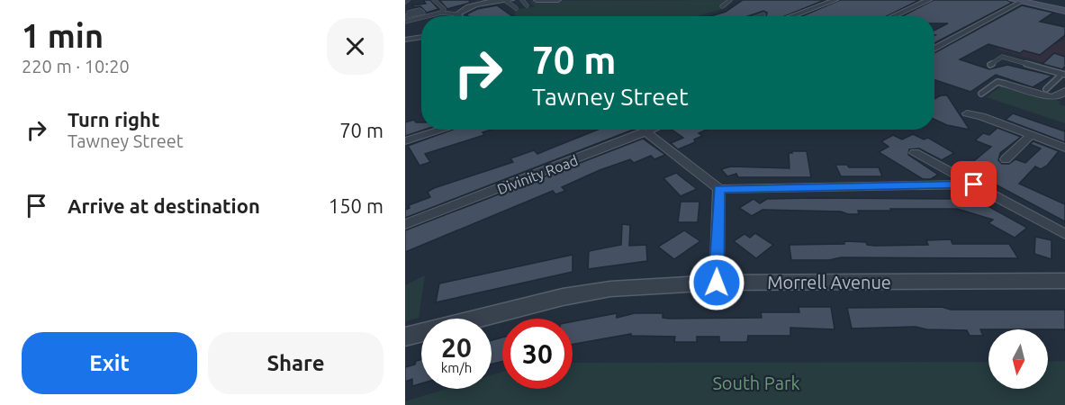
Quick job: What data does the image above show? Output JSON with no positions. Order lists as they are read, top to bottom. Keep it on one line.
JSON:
{"streets":{"street":["Divinity Road","Morrell Avenue"]},"parks":["South Park"],"north":"bottom","page":{"heading":["1 min","220 m · 10:20"],"turn":["70 m","Tawney Street"],"list":[{"name":"Turn right","note":"Tawney Street","value":"70 m"},{"name":"Arrive at destination","value":"150 m"}],"speed":"20 km/h","limit":"30","buttons":["Exit","Share"]}}
